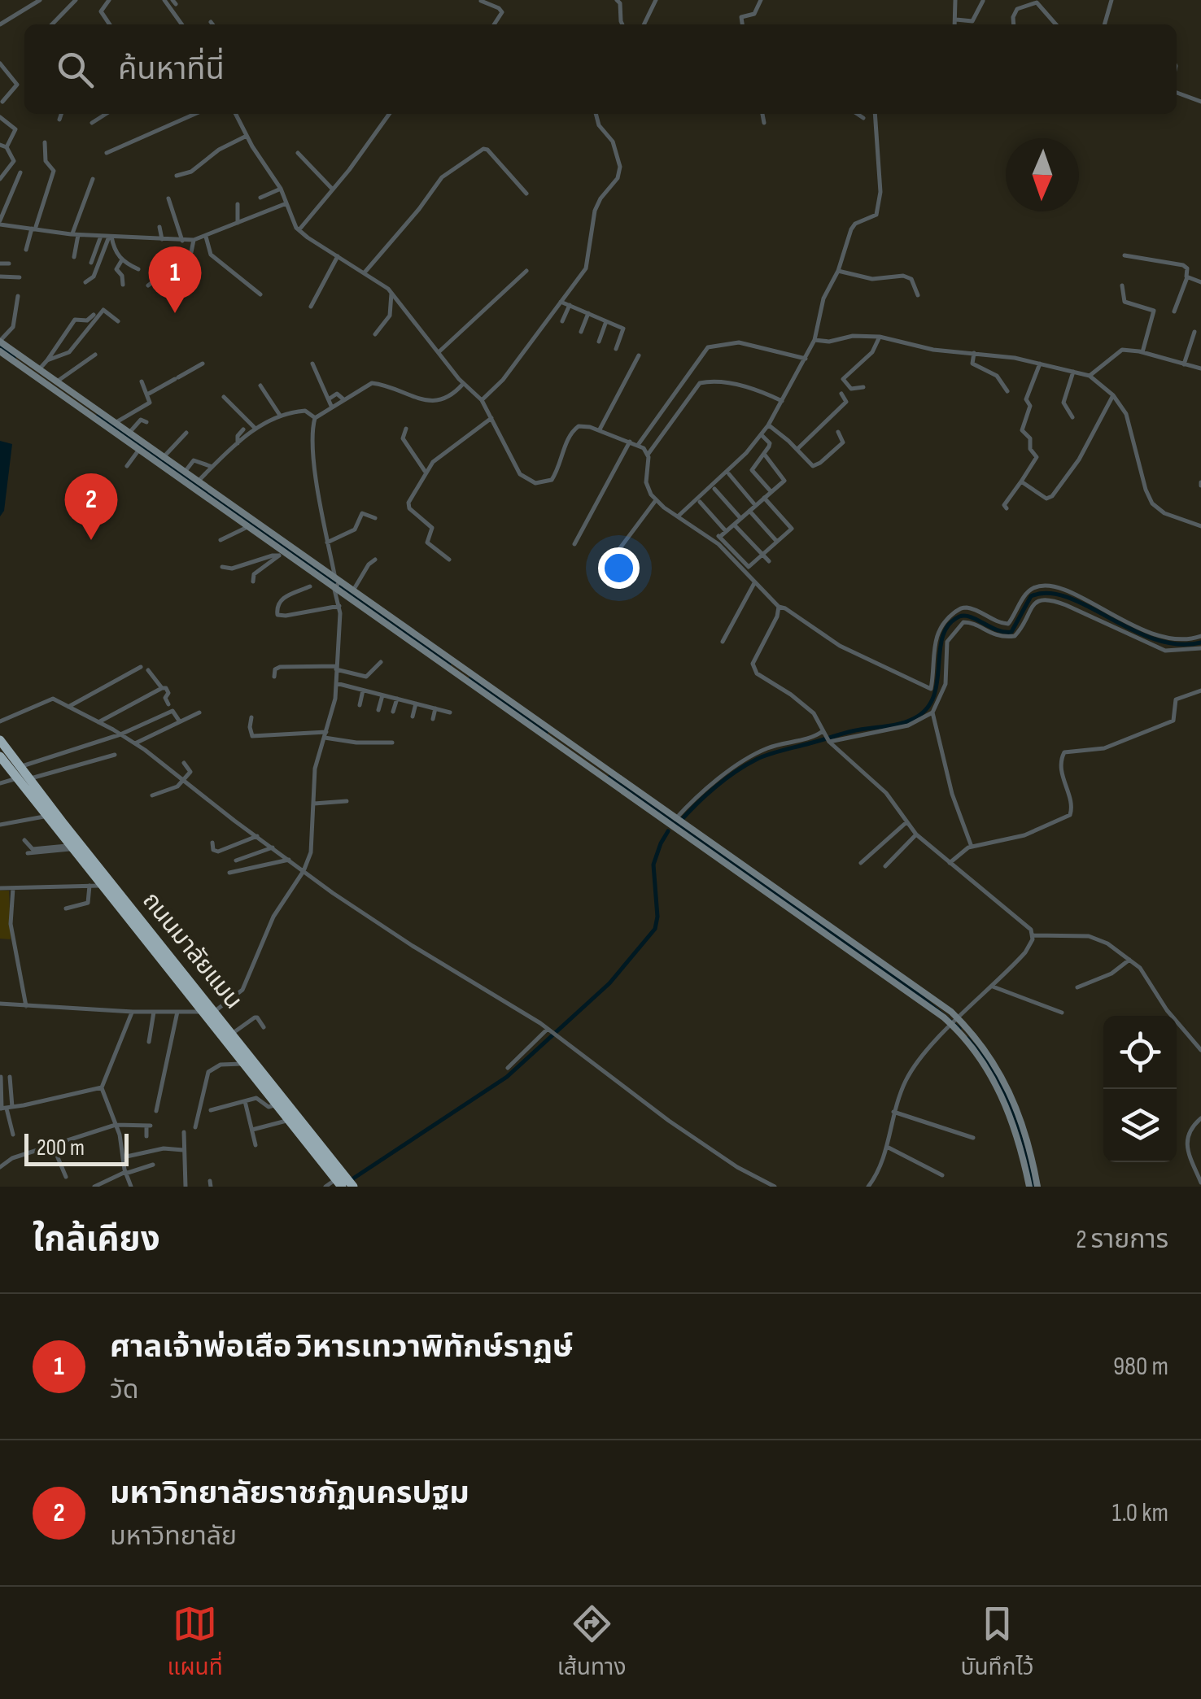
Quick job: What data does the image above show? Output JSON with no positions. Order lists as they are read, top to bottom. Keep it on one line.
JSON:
{"streets":{"highway":["ถนนมาลัยแมน"]},"scale_bar":"200 m","north":"bottom","page":{"search":"ค้นหาที่นี่","pins":["1","2"],"scale":"200 m","heading":["ใกล้เคียง","2 รายการ"],"list":[{"mark":"1","name":"ศาลเจ้าพ่อเสือ วิหารเทวาพิทักษ์ราฏษ์","note":"วัด","value":"980 m"},{"mark":"2","name":"มหาวิทยาลัยราชภัฏนครปฐม","note":"มหาวิทยาลัย","value":"1.0 km"}],"nav":["แผนที่","เส้นทาง","บันทึกไว้"]}}
